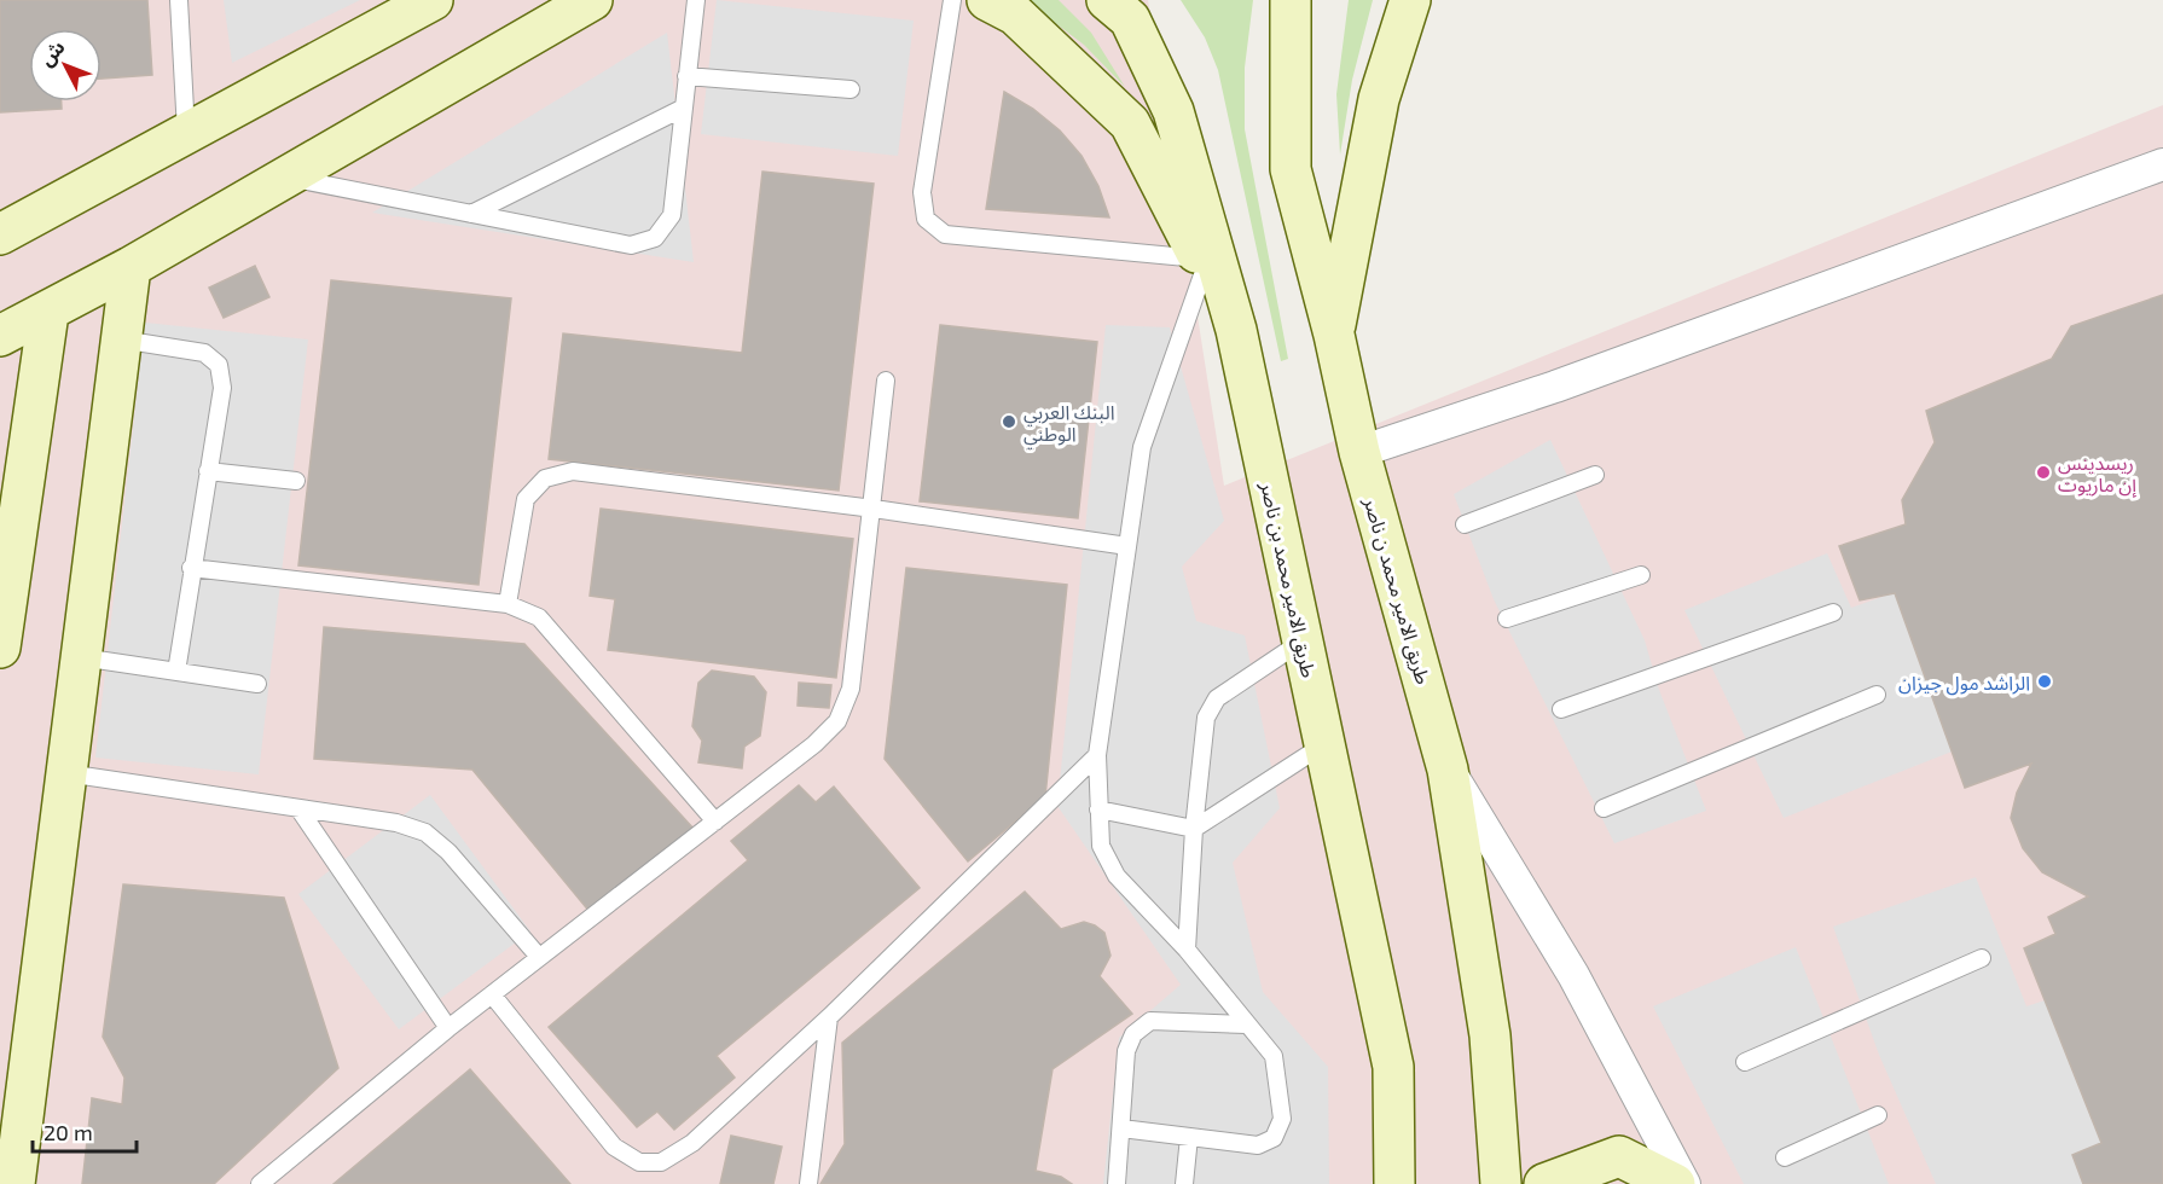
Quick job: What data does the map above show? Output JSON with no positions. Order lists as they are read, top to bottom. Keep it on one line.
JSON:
{"streets":{"main road":["طريق الامير محمد بن ناصر","طريق الامير محمد ن ناصر"]},"places":["البنك العربي الوطني","ريسدينس إن ماريوت","الراشد مول جيزان"],"scale_bar":"20 m","north":"top left"}
